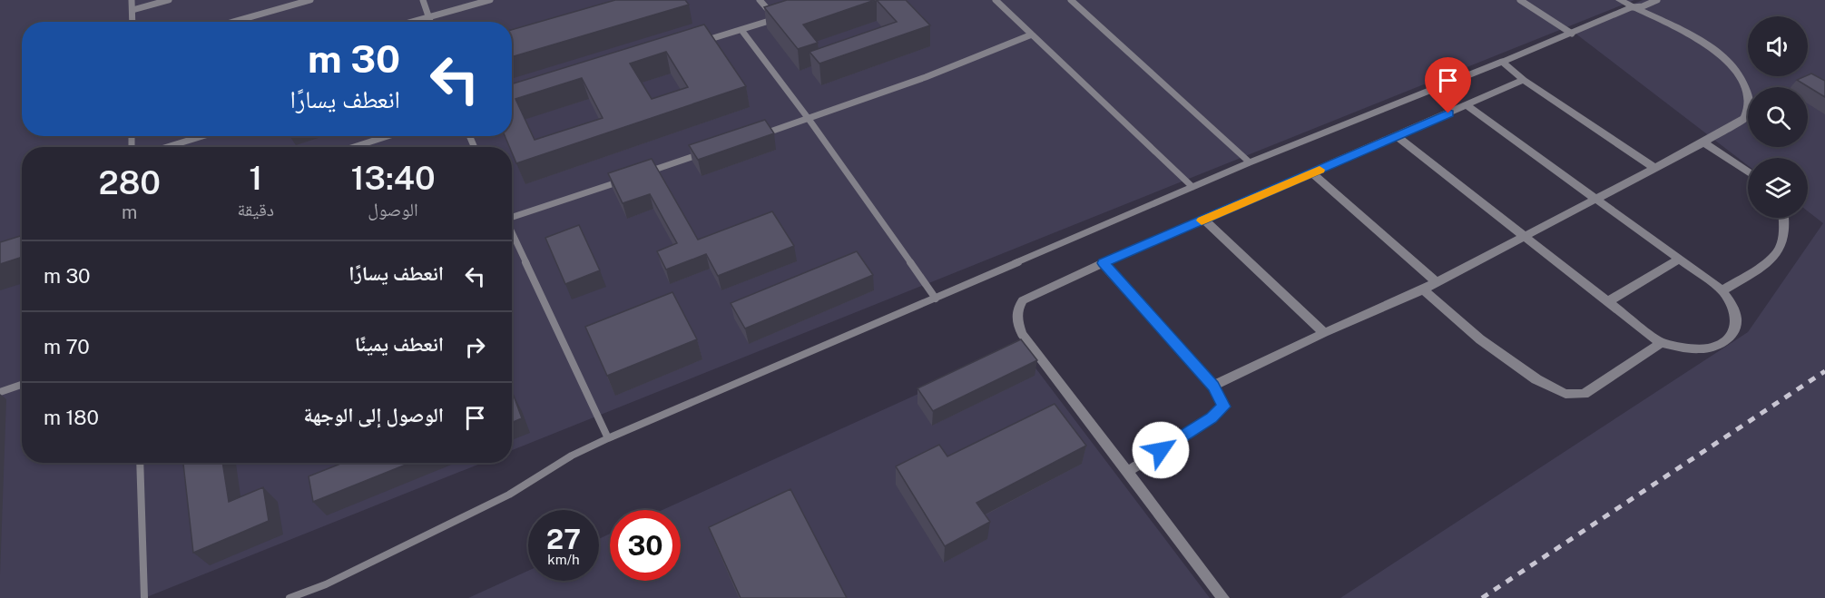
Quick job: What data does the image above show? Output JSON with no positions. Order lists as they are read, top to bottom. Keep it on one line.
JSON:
{"page":{"turn":["30 m","انعطف يسارًا"],"eta":["13:40","الوصول","1","دقيقة","280","m"],"list":[{"name":"انعطف يسارًا","value":"30 m"},{"name":"انعطف يمينًا","value":"70 m"},{"name":"الوصول إلى الوجهة","value":"180 m"}],"speed":"27 km/h","limit":"30"}}
